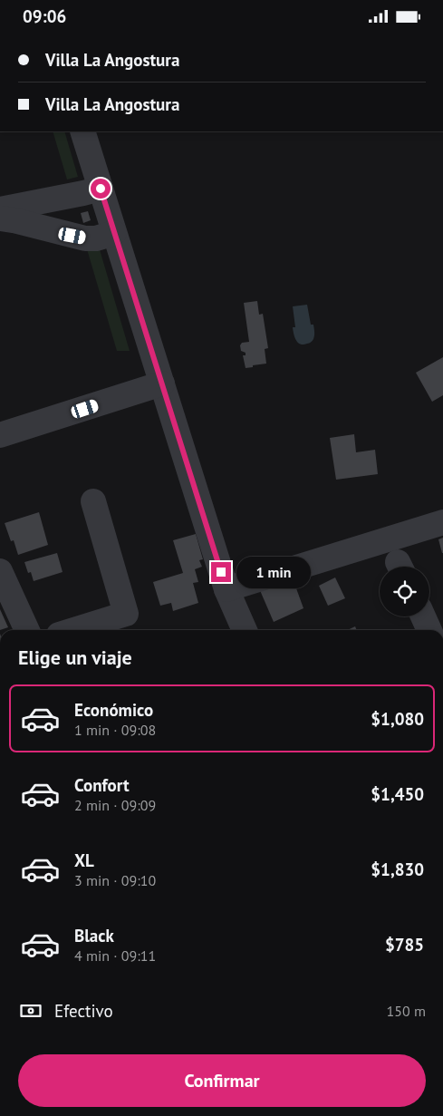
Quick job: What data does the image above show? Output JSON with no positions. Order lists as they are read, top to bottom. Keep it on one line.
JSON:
{"page":{"status":"09:06","banner":["Villa La Angostura","Villa La Angostura"],"bubble":"1 min","heading":"Elige un viaje","list":[{"name":"Económico","note":"1 min · 09:08","value":"$1,080"},{"name":"Confort","note":"2 min · 09:09","value":"$1,450"},{"name":"XL","note":"3 min · 09:10","value":"$1,830"},{"name":"Black","note":"4 min · 09:11","value":"$785"}],"pay":["Efectivo","150 m"],"buttons":"Confirmar"}}
